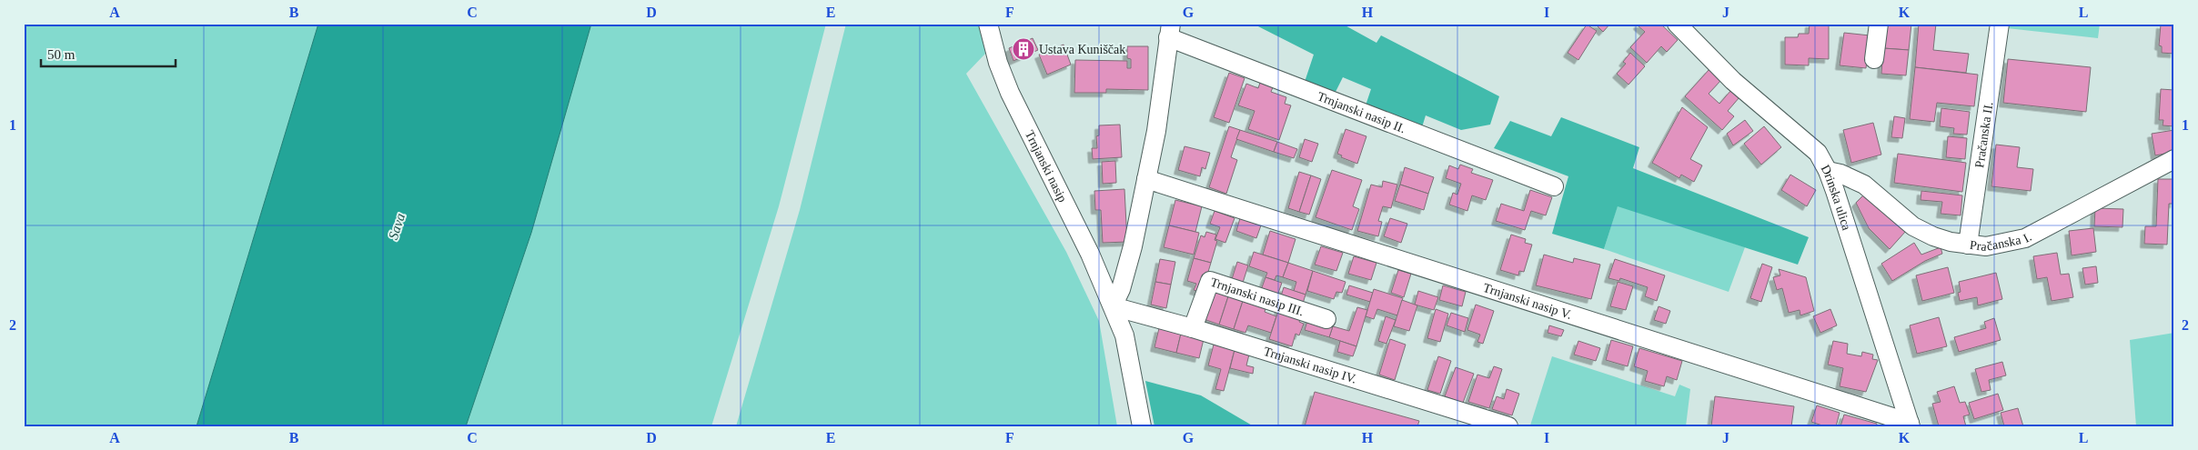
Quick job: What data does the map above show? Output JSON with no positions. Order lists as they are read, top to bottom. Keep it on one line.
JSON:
{"streets":{"street":["Trnjanski nasip II.","Pračanska II.","Trnjanski nasip","Drinska ulica","Pračanska I.","Trnjanski nasip III.","Trnjanski nasip V.","Trnjanski nasip IV."]},"crossings":[["Pračanska II.","Pračanska I."],["Trnjanski nasip","Trnjanski nasip IV."],["Drinska ulica","Pračanska I."],["Drinska ulica","Trnjanski nasip V."],["Trnjanski nasip III.","Trnjanski nasip IV."]],"water":["Sava"],"places":{"building":["Ustava Kuniščak"]},"scale_bar":"50 m","grid":{"columns":["A","B","C","D","E","F","G","H","I","J","K","L"],"rows":["1","2"]}}
